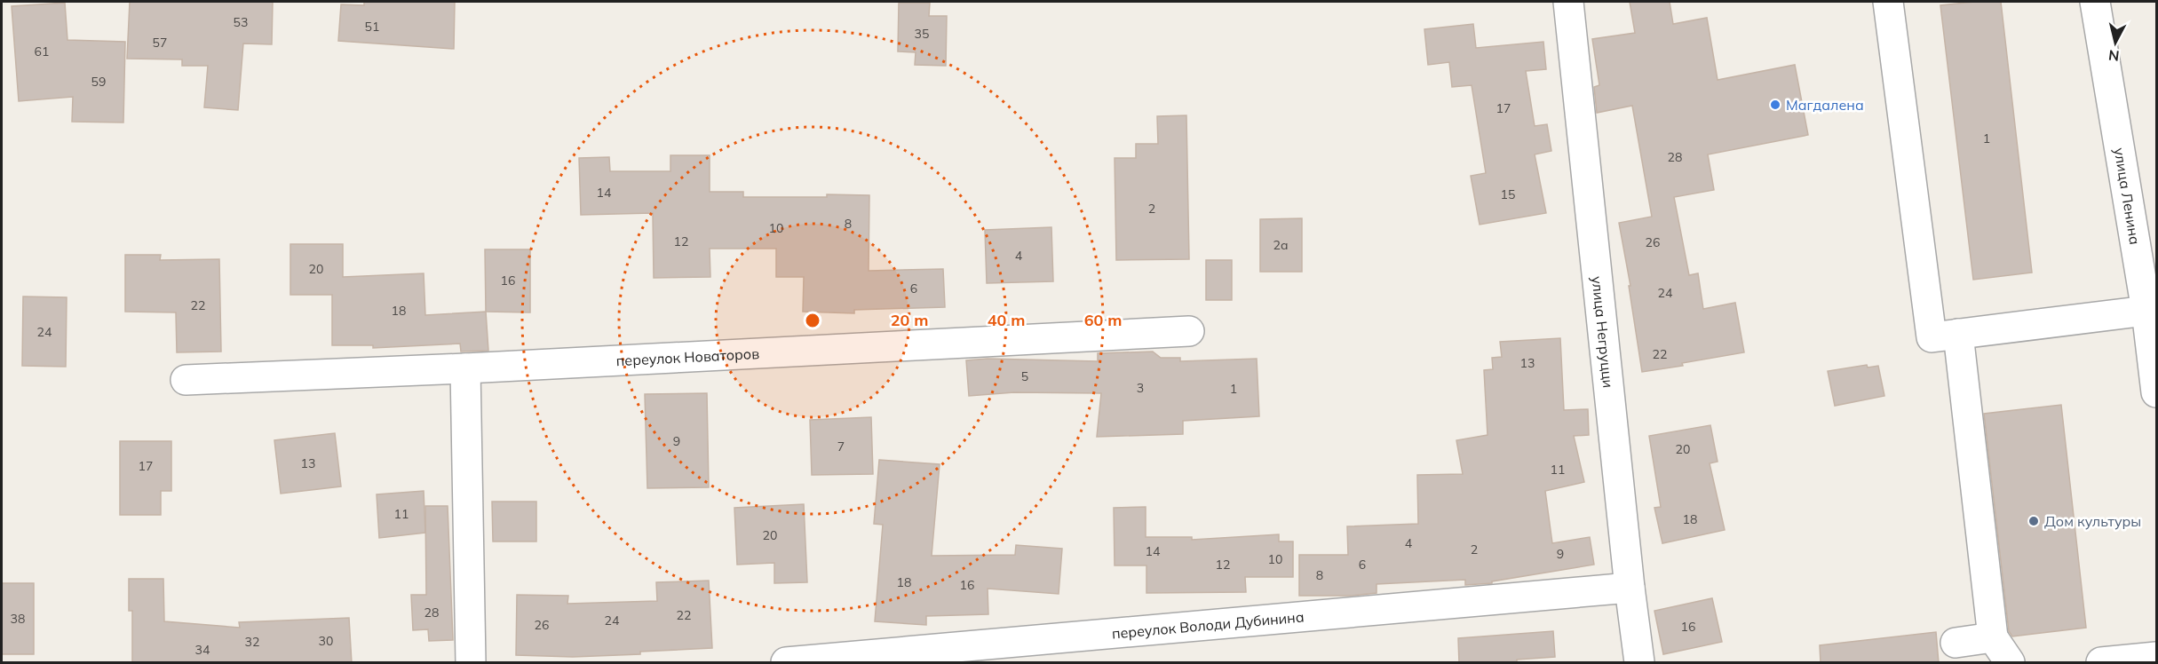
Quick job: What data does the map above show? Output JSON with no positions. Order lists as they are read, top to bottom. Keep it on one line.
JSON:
{"streets":{"street":["улица Ленина","улица Негруцци","переулок Новаторов","переулок Володи Дубинина"]},"crossings":[["улица Негруцци","переулок Володи Дубинина"]],"places":["Магдалена","Дом культуры"],"house_numbers":["53","51","35","57","61","59","17","1","28","14","15","2","8","10","12","26","2а","4","20","16","6","24","22","18","24","22","13","5","3","1","9","7","20","13","17","11","11","18","20","4","2","14","9","10","12","6","8","18","16","28","22","38","24","26","16","30","32","34"],"north":"bottom","rings":["20 m","40 m","60 m"]}
